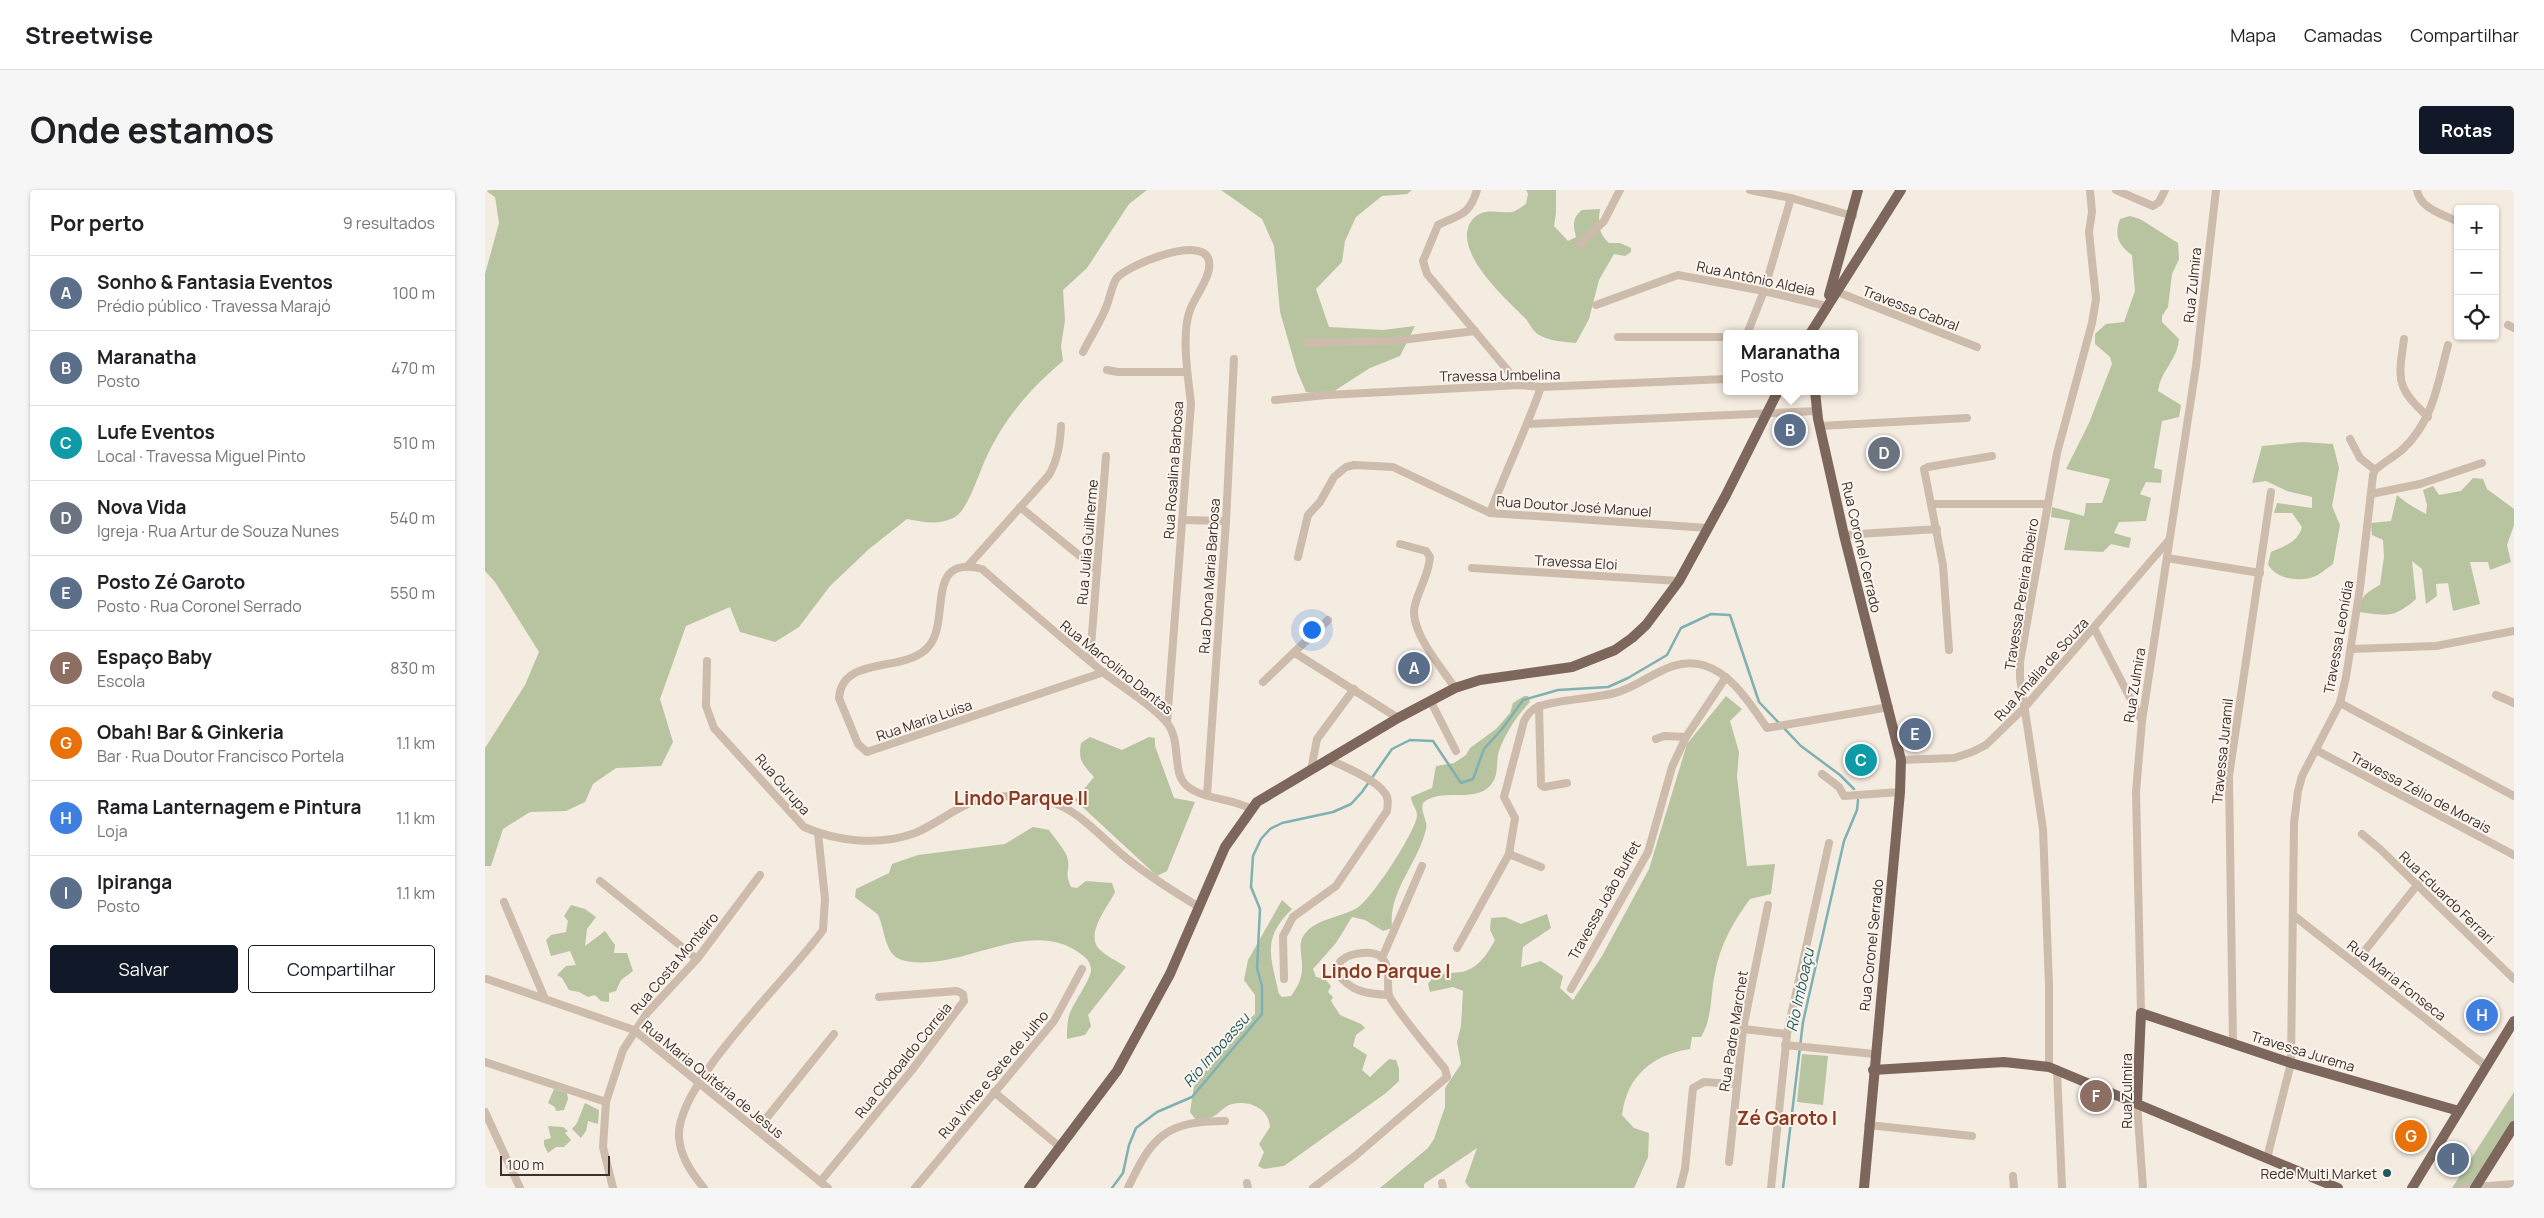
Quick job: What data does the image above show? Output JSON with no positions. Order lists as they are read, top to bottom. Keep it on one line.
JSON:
{"streets":{"main road":["Rua Zulmira","Rua Coronel Cerrado","Rua Coronel Serrado","Travessa Jurema"],"street":["Rua Antônio Aldeia","Travessa Cabral","Travessa Umbelina","Rua Rosalina Barbosa","Rua Doutor José Manuel","Rua Julia Guilherme","Travessa Eloi","Rua Dona Maria Barbosa","Travessa Pereira Ribeiro","Travessa Leonídia","Rua Marcolino Dantas","Rua Amália de Souza","Rua Maria Luísa","Travessa Juramil","Rua Gurupa","Travessa Zélio de Morais","Rua Eduardo Ferrari","Travessa João Buffet","Rua Costa Monteiro","Rua Maria Fonseca","Rua Padre Marchet","Rua Clodoaldo Correia","Rua Vinte e Sete de Julho","Rua Maria Quitéria de Jesus"]},"crossings":[["Rua Zulmira","Rua Amália de Souza"],["Rua Zulmira","Travessa Jurema"],["Rua Rosalina Barbosa","Rua Marcolino Dantas"],["Rua Julia Guilherme","Rua Marcolino Dantas"],["Rua Coronel Cerrado","Rua Coronel Serrado"],["Rua Dona Maria Barbosa","Rua Marcolino Dantas"],["Travessa Pereira Ribeiro","Rua Amália de Souza"],["Travessa Leonídia","Travessa Zélio de Morais"],["Travessa Leonídia","Rua Maria Fonseca"],["Travessa Leonídia","Travessa Jurema"],["Rua Marcolino Dantas","Rua Maria Luísa"],["Rua Amália de Souza","Rua Coronel Serrado"],["Travessa Juramil","Travessa Jurema"],["Rua Costa Monteiro","Rua Maria Quitéria de Jesus"],["Rua Clodoaldo Correia","Rua Maria Quitéria de Jesus"]],"districts":["Lindo Parque II","Lindo Parque I","Zé Garoto I"],"water":["Rio Imboaçu","Rio Imboassu"],"places":["Rede Multi Market"],"scale_bar":"100 m","page":{"header":"Streetwise","nav":["Mapa","Camadas","Compartilhar"],"title":"Onde estamos","buttons":["Rotas",["Salvar","Compartilhar"]],"heading":["Por perto","9 resultados"],"map_buttons":["+","−"],"list":[{"mark":"A","name":"Sonho & Fantasia Eventos","note":"Prédio público · Travessa Marajó","value":"100 m"},{"mark":"B","name":"Maranatha","note":"Posto","value":"470 m"},{"mark":"C","name":"Lufe Eventos","note":"Local · Travessa Miguel Pinto","value":"510 m"},{"mark":"D","name":"Nova Vida","note":"Igreja · Rua Artur de Souza Nunes","value":"540 m"},{"mark":"E","name":"Posto Zé Garoto","note":"Posto · Rua Coronel Serrado","value":"550 m"},{"mark":"F","name":"Espaço Baby","note":"Escola","value":"830 m"},{"mark":"G","name":"Obah! Bar & Ginkeria","note":"Bar · Rua Doutor Francisco Portela","value":"1.1 km"},{"mark":"H","name":"Rama Lanternagem e Pintura","note":"Loja","value":"1.1 km"},{"mark":"I","name":"Ipiranga","note":"Posto","value":"1.1 km"}],"popup":["Maranatha","Posto"],"pins":["B","D","A","E","C","H","F","G","I"],"scale":"100 m"}}
